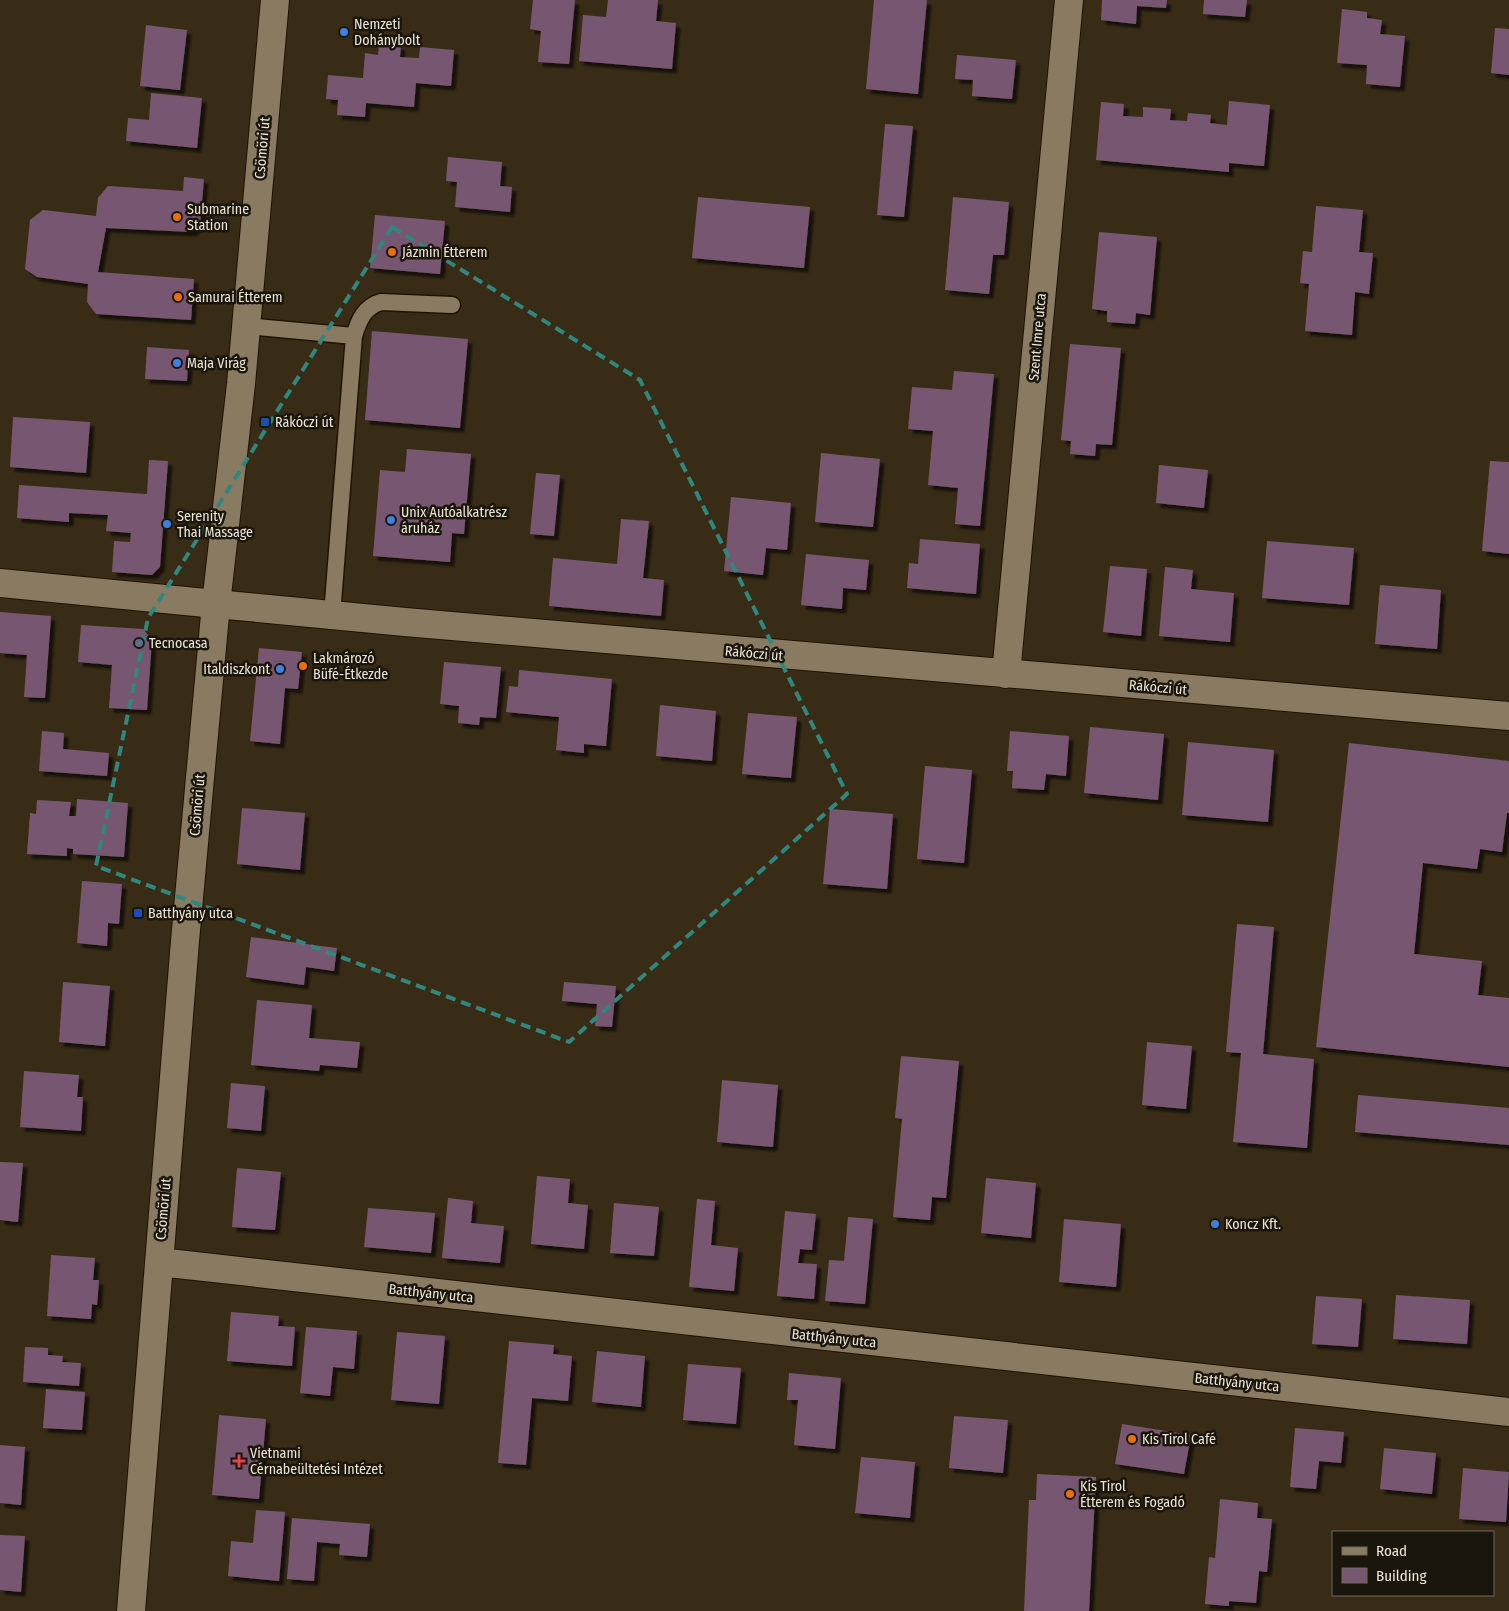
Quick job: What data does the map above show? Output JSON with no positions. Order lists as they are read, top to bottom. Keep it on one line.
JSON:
{"streets":{"street":["Csömöri út","Szent Imre utca","Rákóczi út","Batthyány utca"]},"crossings":[["Csömöri út","Rákóczi út"],["Csömöri út","Batthyány utca"],["Szent Imre utca","Rákóczi út"]],"places":{"other":["Nemzeti Dohánybolt","Submarine Station","Jázmin Étterem","Samurai Étterem","Maja Virág","Unix Autóalkatrész áruház","Serenity Thai Massage","Tecnocasa","Lakmározó Büfé-Étkezde","Italdiszkont","Koncz Kft.","Kis Tirol Café","Kis Tirol Étterem és Fogadó"],"transit":["Rákóczi út","Batthyány utca"],"health":["Vietnami Cérnabeültetési Intézet"]},"legend":["Road","Building"]}
